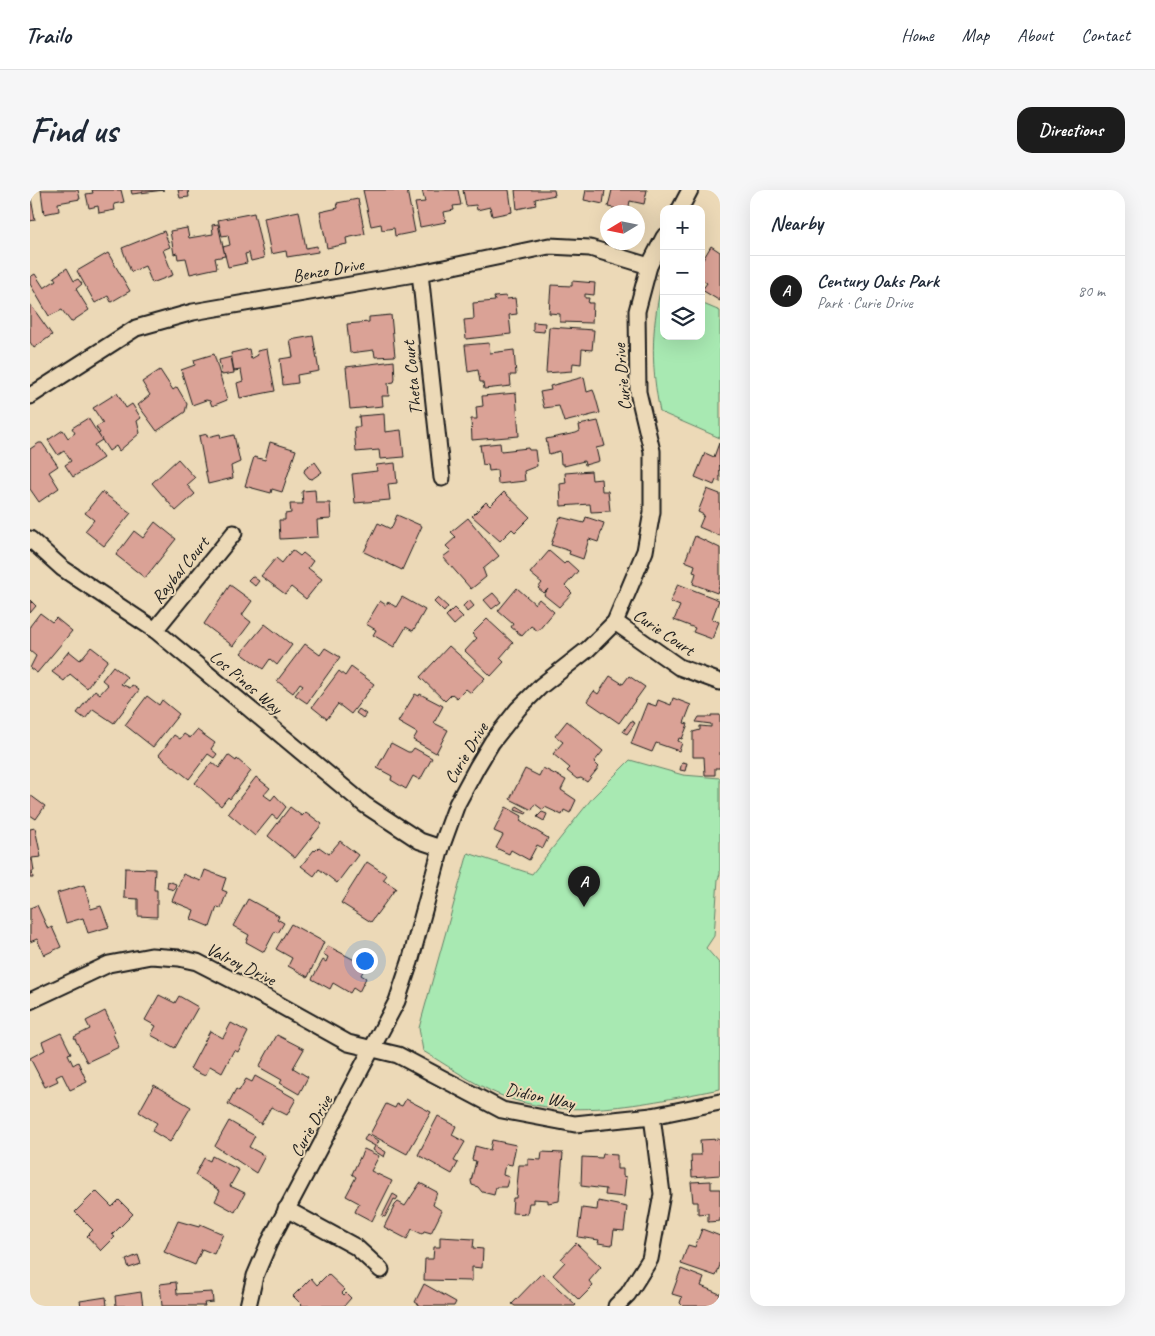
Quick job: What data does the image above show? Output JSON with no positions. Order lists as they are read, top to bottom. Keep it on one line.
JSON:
{"streets":{"street":["Benzo Drive","Curie Drive","Theta Court","Raybal Court","Curie Court","Los Pinos Way","Valroy Drive","Didion Way"]},"crossings":[["Benzo Drive","Curie Drive"],["Benzo Drive","Theta Court"],["Curie Drive","Curie Court"],["Curie Drive","Los Pinos Way"],["Curie Drive","Valroy Drive"],["Curie Drive","Didion Way"],["Raybal Court","Los Pinos Way"],["Valroy Drive","Didion Way"]],"north":"left","page":{"header":"Trailo","nav":["Home","Map","About","Contact"],"buttons":"Directions","title":"Find us","heading":"Nearby","map_buttons":["+","−"],"list":[{"mark":"A","name":"Century Oaks Park","note":"Park · Curie Drive","value":"80 m"}],"pins":"A"}}
